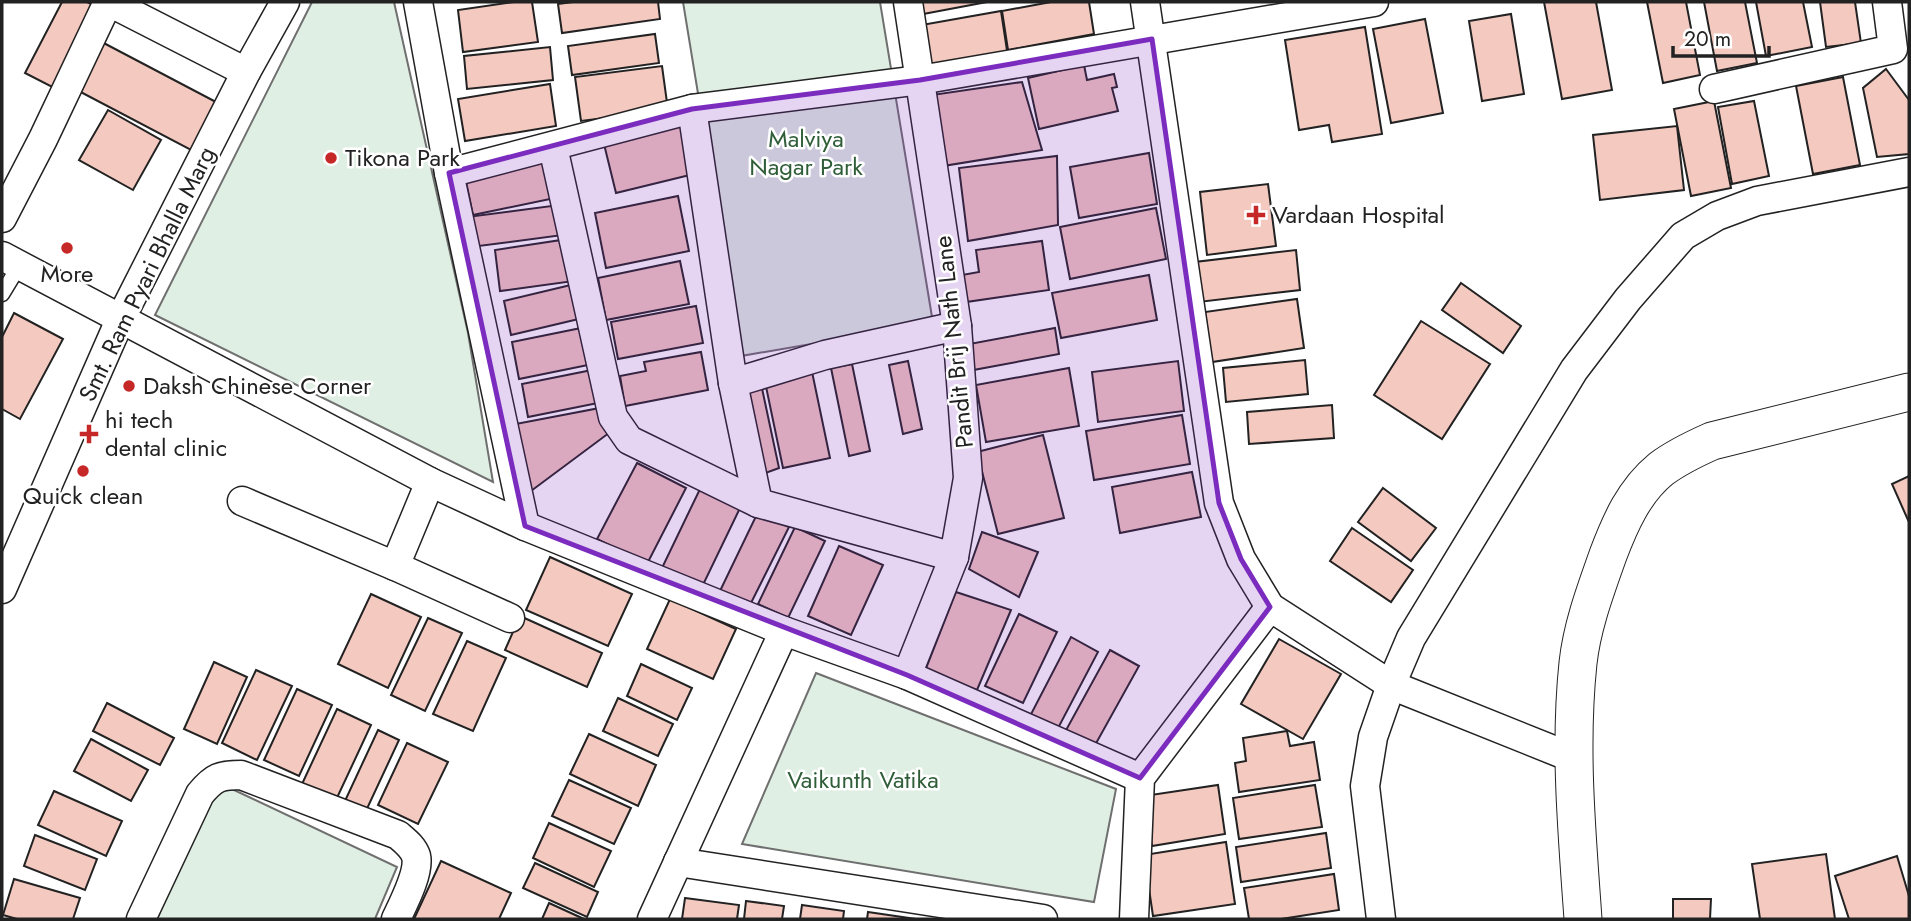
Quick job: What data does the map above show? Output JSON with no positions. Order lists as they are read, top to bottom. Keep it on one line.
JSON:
{"streets":{"street":["Smt. Ram Pyari Bhalla Marg","Pandit Brij Nath Lane"]},"parks":["Malviya Nagar Park","Vaikunth Vatika"],"places":{"other":["Tikona Park","More","Daksh Chinese Corner","Quick clean"],"health":["Vardaan Hospital","hi tech dental clinic"]},"scale_bar":"20 m"}
